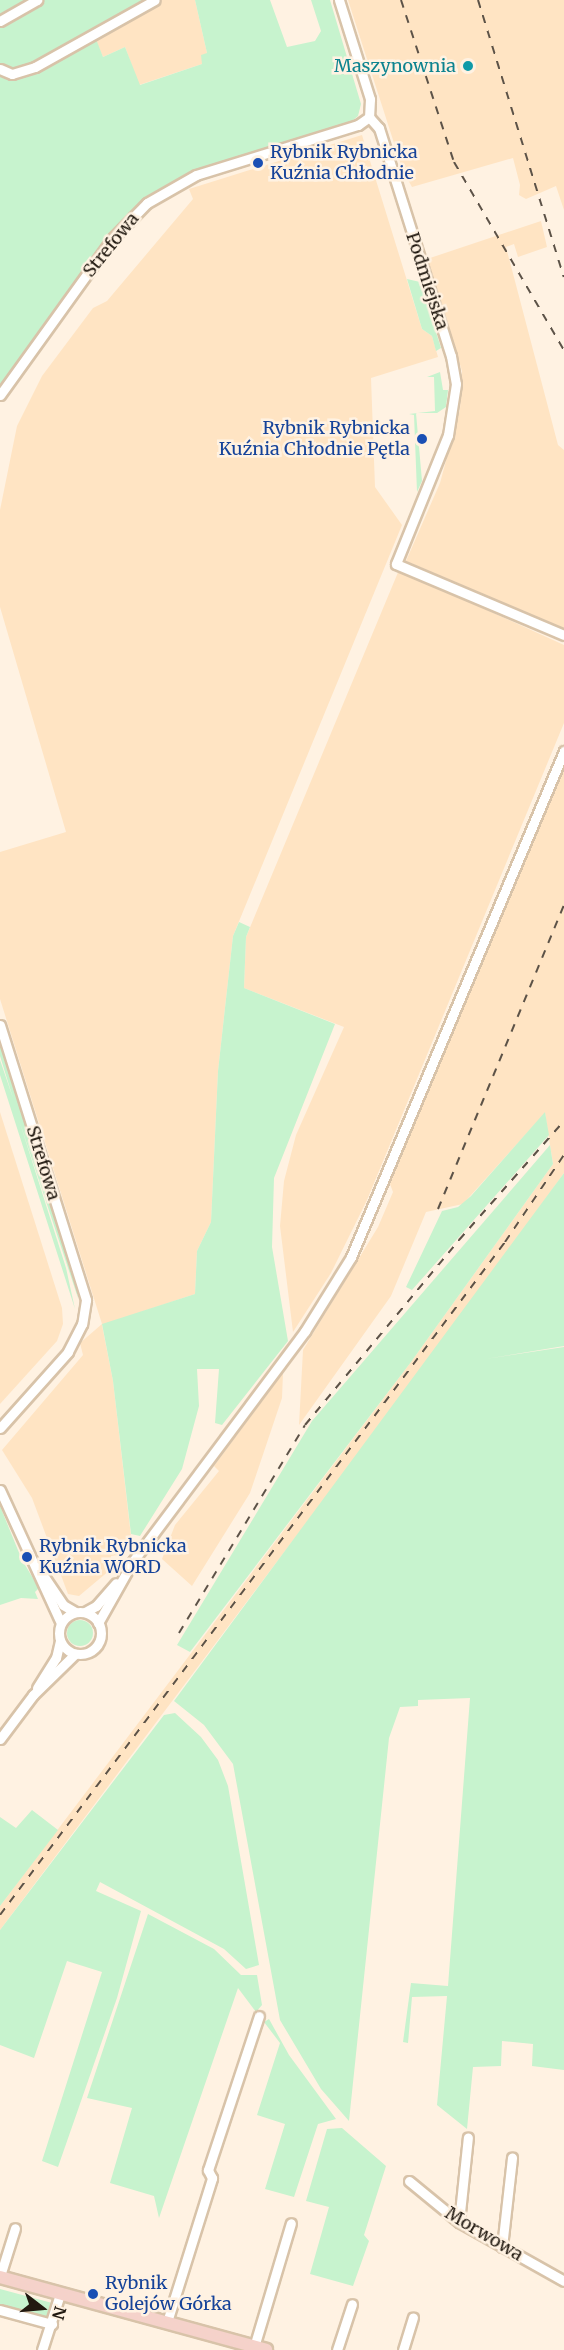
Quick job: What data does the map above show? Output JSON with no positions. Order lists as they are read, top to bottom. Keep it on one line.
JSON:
{"streets":{"street":["Strefowa","Podmiejska","Morwowa"]},"crossings":[["Strefowa","Podmiejska"]],"places":["Maszynownia","Rybnik Rybnicka Kuźnia Chłodnie","Rybnik Rybnicka Kuźnia Chłodnie Pętla","Rybnik Rybnicka Kuźnia WORD","Rybnik Golejów Górka"],"north":"right"}
